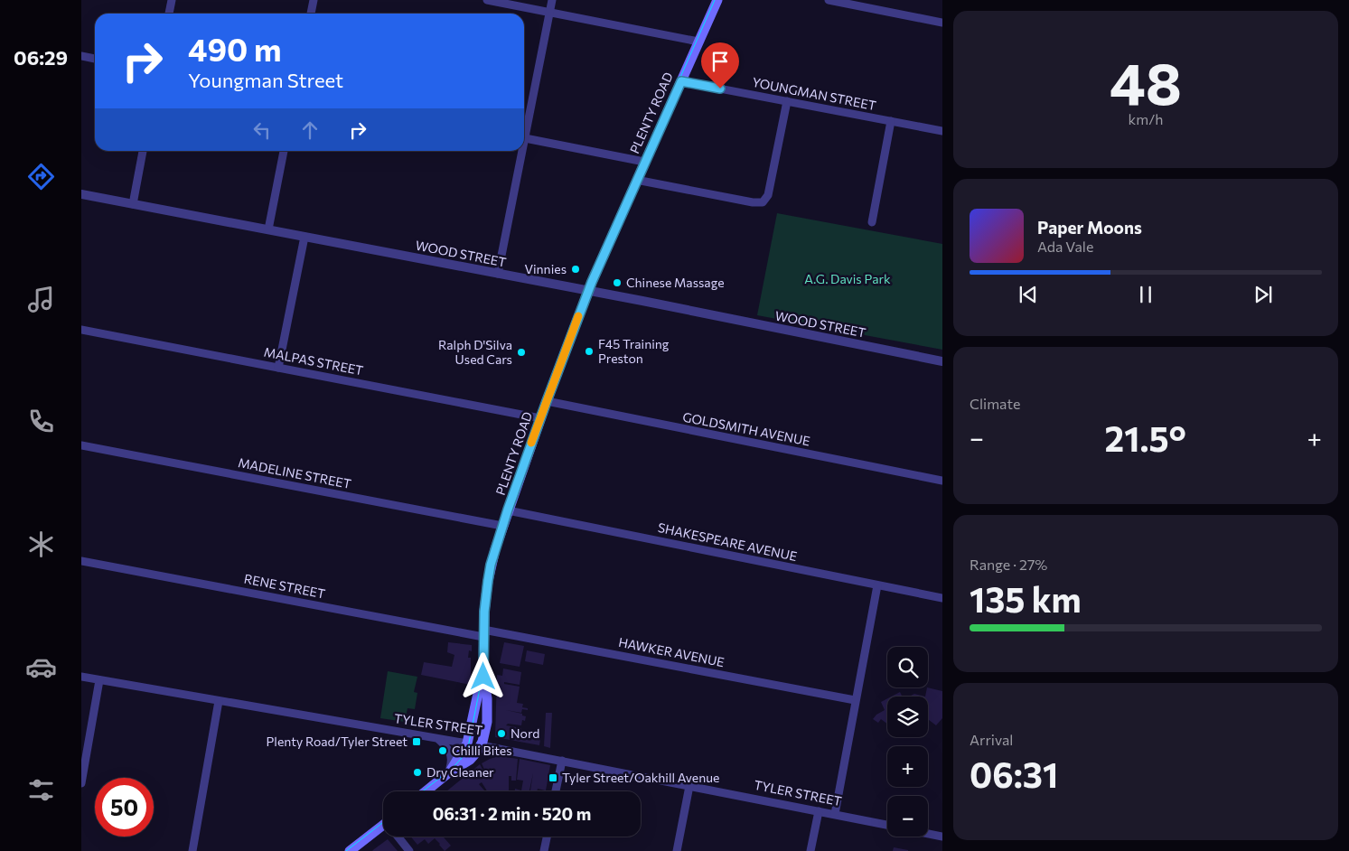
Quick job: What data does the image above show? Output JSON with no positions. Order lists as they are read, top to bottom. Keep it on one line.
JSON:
{"streets":{"main road":["PLENTY ROAD","TYLER STREET"],"street":["YOUNGMAN STREET","WOOD STREET","MALPAS STREET","GOLDSMITH AVENUE","MADELINE STREET","SHAKESPEARE AVENUE","RENE STREET","HAWKER AVENUE"]},"crossings":[["YOUNGMAN STREET","PLENTY ROAD"],["PLENTY ROAD","WOOD STREET"],["PLENTY ROAD","MALPAS STREET"],["PLENTY ROAD","GOLDSMITH AVENUE"],["PLENTY ROAD","MADELINE STREET"],["PLENTY ROAD","SHAKESPEARE AVENUE"],["PLENTY ROAD","RENE STREET"],["PLENTY ROAD","HAWKER AVENUE"],["PLENTY ROAD","TYLER STREET"],["RENE STREET","HAWKER AVENUE"]],"parks":["A.G. Davis Park"],"places":{"other":["Vinnies","Chinese Massage","F45 Training Preston","Ralph D'Silva Used Cars","Nord","Chilli Bites","Dry Cleaner"],"transit":["Plenty Road/Tyler Street","Tyler Street/Oakhill Avenue"]},"page":{"tabs":"06:29","tile":[["48","km/h"],"Climate",["Range · 27%","135 km"],["Arrival","06:31"]],"turn":["490 m","Youngman Street"],"song":["Paper Moons","Ada Vale"],"heat":["−","21.5°","+"],"map_buttons":["+","−"],"limit":"50","trip":"06:31 · 2 min · 520 m"}}
